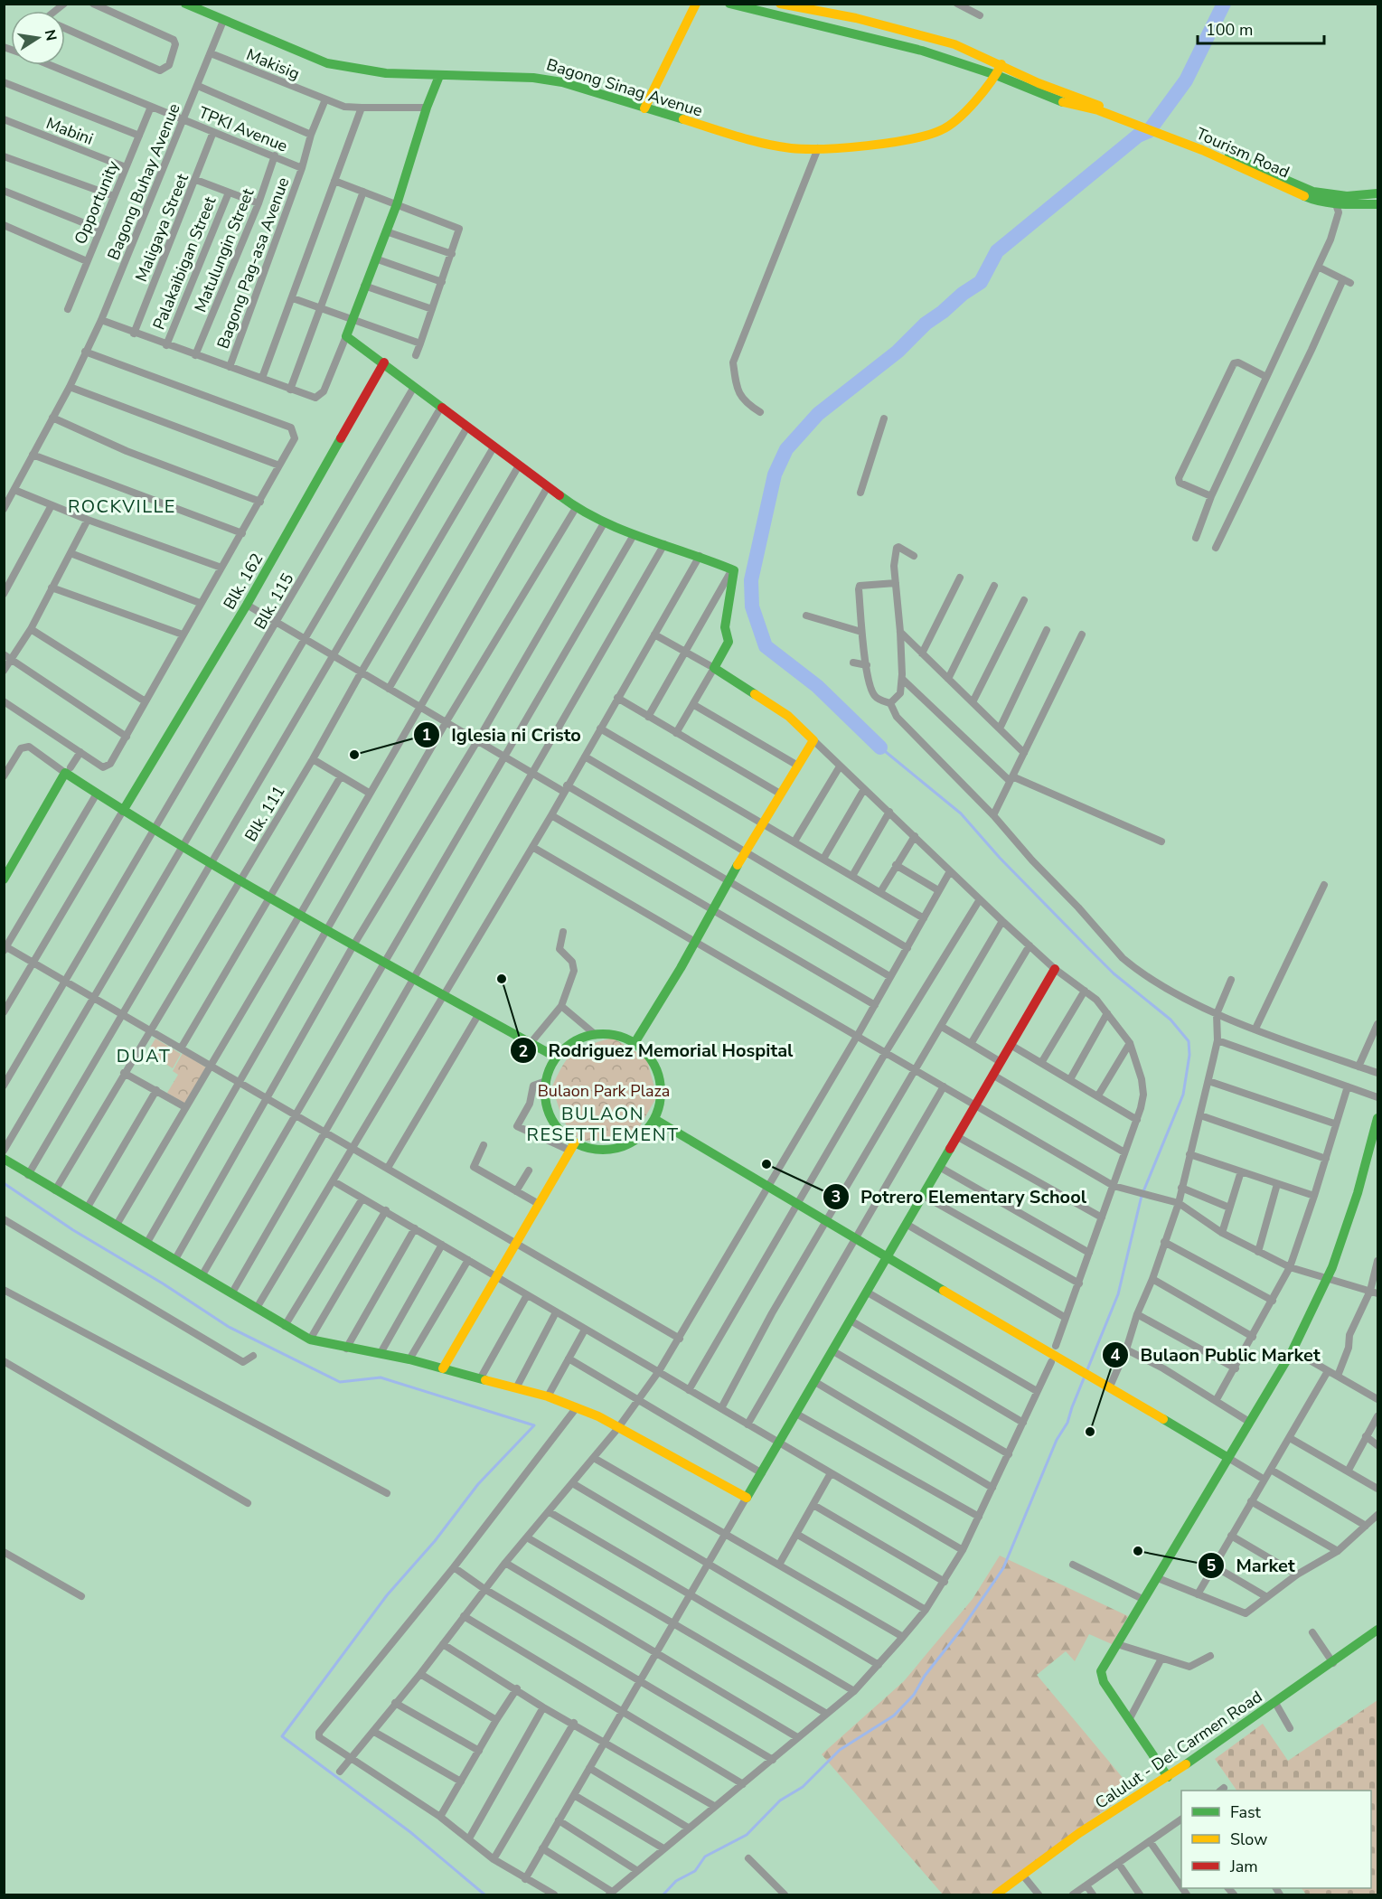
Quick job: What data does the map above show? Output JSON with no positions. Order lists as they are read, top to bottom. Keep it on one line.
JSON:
{"streets":{"street":["Makisig","Bagong Sinag Avenue","TPKI Avenue","Mabini","Tourism Road","Bagong Buhay Avenue","Opportunity","Maligaya Street","Matulungin Street","Palakaibigan Street","Bagong Pag-asa Avenue","Blk. 162","Blk. 115","Blk. 111","Calulut - Del Carmen Road"]},"crossings":[["Makisig","Bagong Buhay Avenue"],["Makisig","Bagong Pag-asa Avenue"],["Bagong Sinag Avenue","Bagong Buhay Avenue"],["TPKI Avenue","Bagong Buhay Avenue"],["TPKI Avenue","Opportunity"],["TPKI Avenue","Maligaya Street"],["TPKI Avenue","Matulungin Street"],["TPKI Avenue","Bagong Pag-asa Avenue"],["Mabini","Opportunity"]],"districts":["ROCKVILLE","DUAT","BULAON RESETTLEMENT"],"parks":["Bulaon Park Plaza"],"places":["Iglesia ni Cristo","Rodriguez Memorial Hospital","Potrero Elementary School","Bulaon Public Market","Market"],"legend":["Fast","Slow","Jam"],"scale_bar":"100 m","north":"right"}
